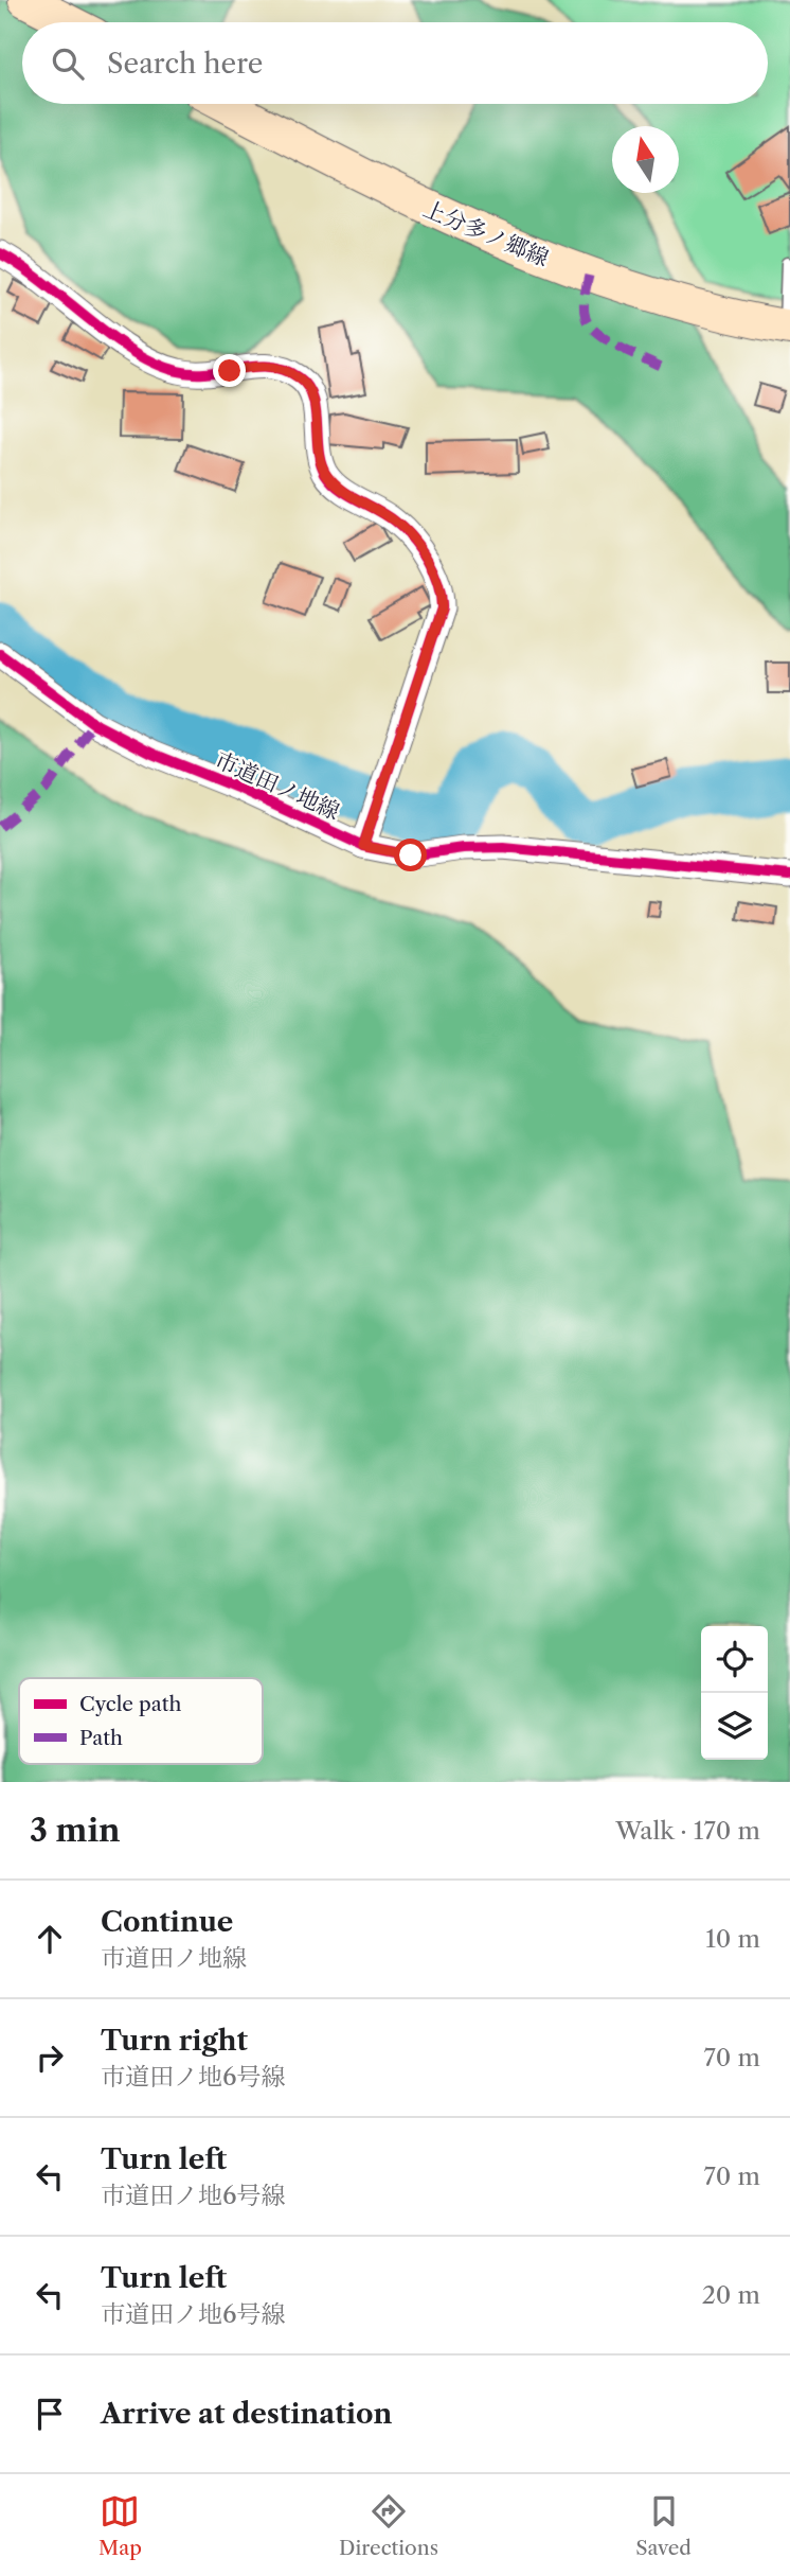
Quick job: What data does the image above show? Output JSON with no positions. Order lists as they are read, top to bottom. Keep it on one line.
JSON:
{"streets":{"main road":["上分多ノ郷線"],"street":["市道田ノ地線"]},"legend":["Cycle path","Path"],"north":"top","page":{"search":"Search here","heading":["3 min","Walk · 170 m"],"list":[["Continue","市道田ノ地線","10 m"],["Turn right","市道田ノ地6号線","70 m"],["Turn left","市道田ノ地6号線","70 m"],["Turn left","市道田ノ地6号線","20 m"],"Arrive at destination"],"nav":["Map","Directions","Saved"]}}
